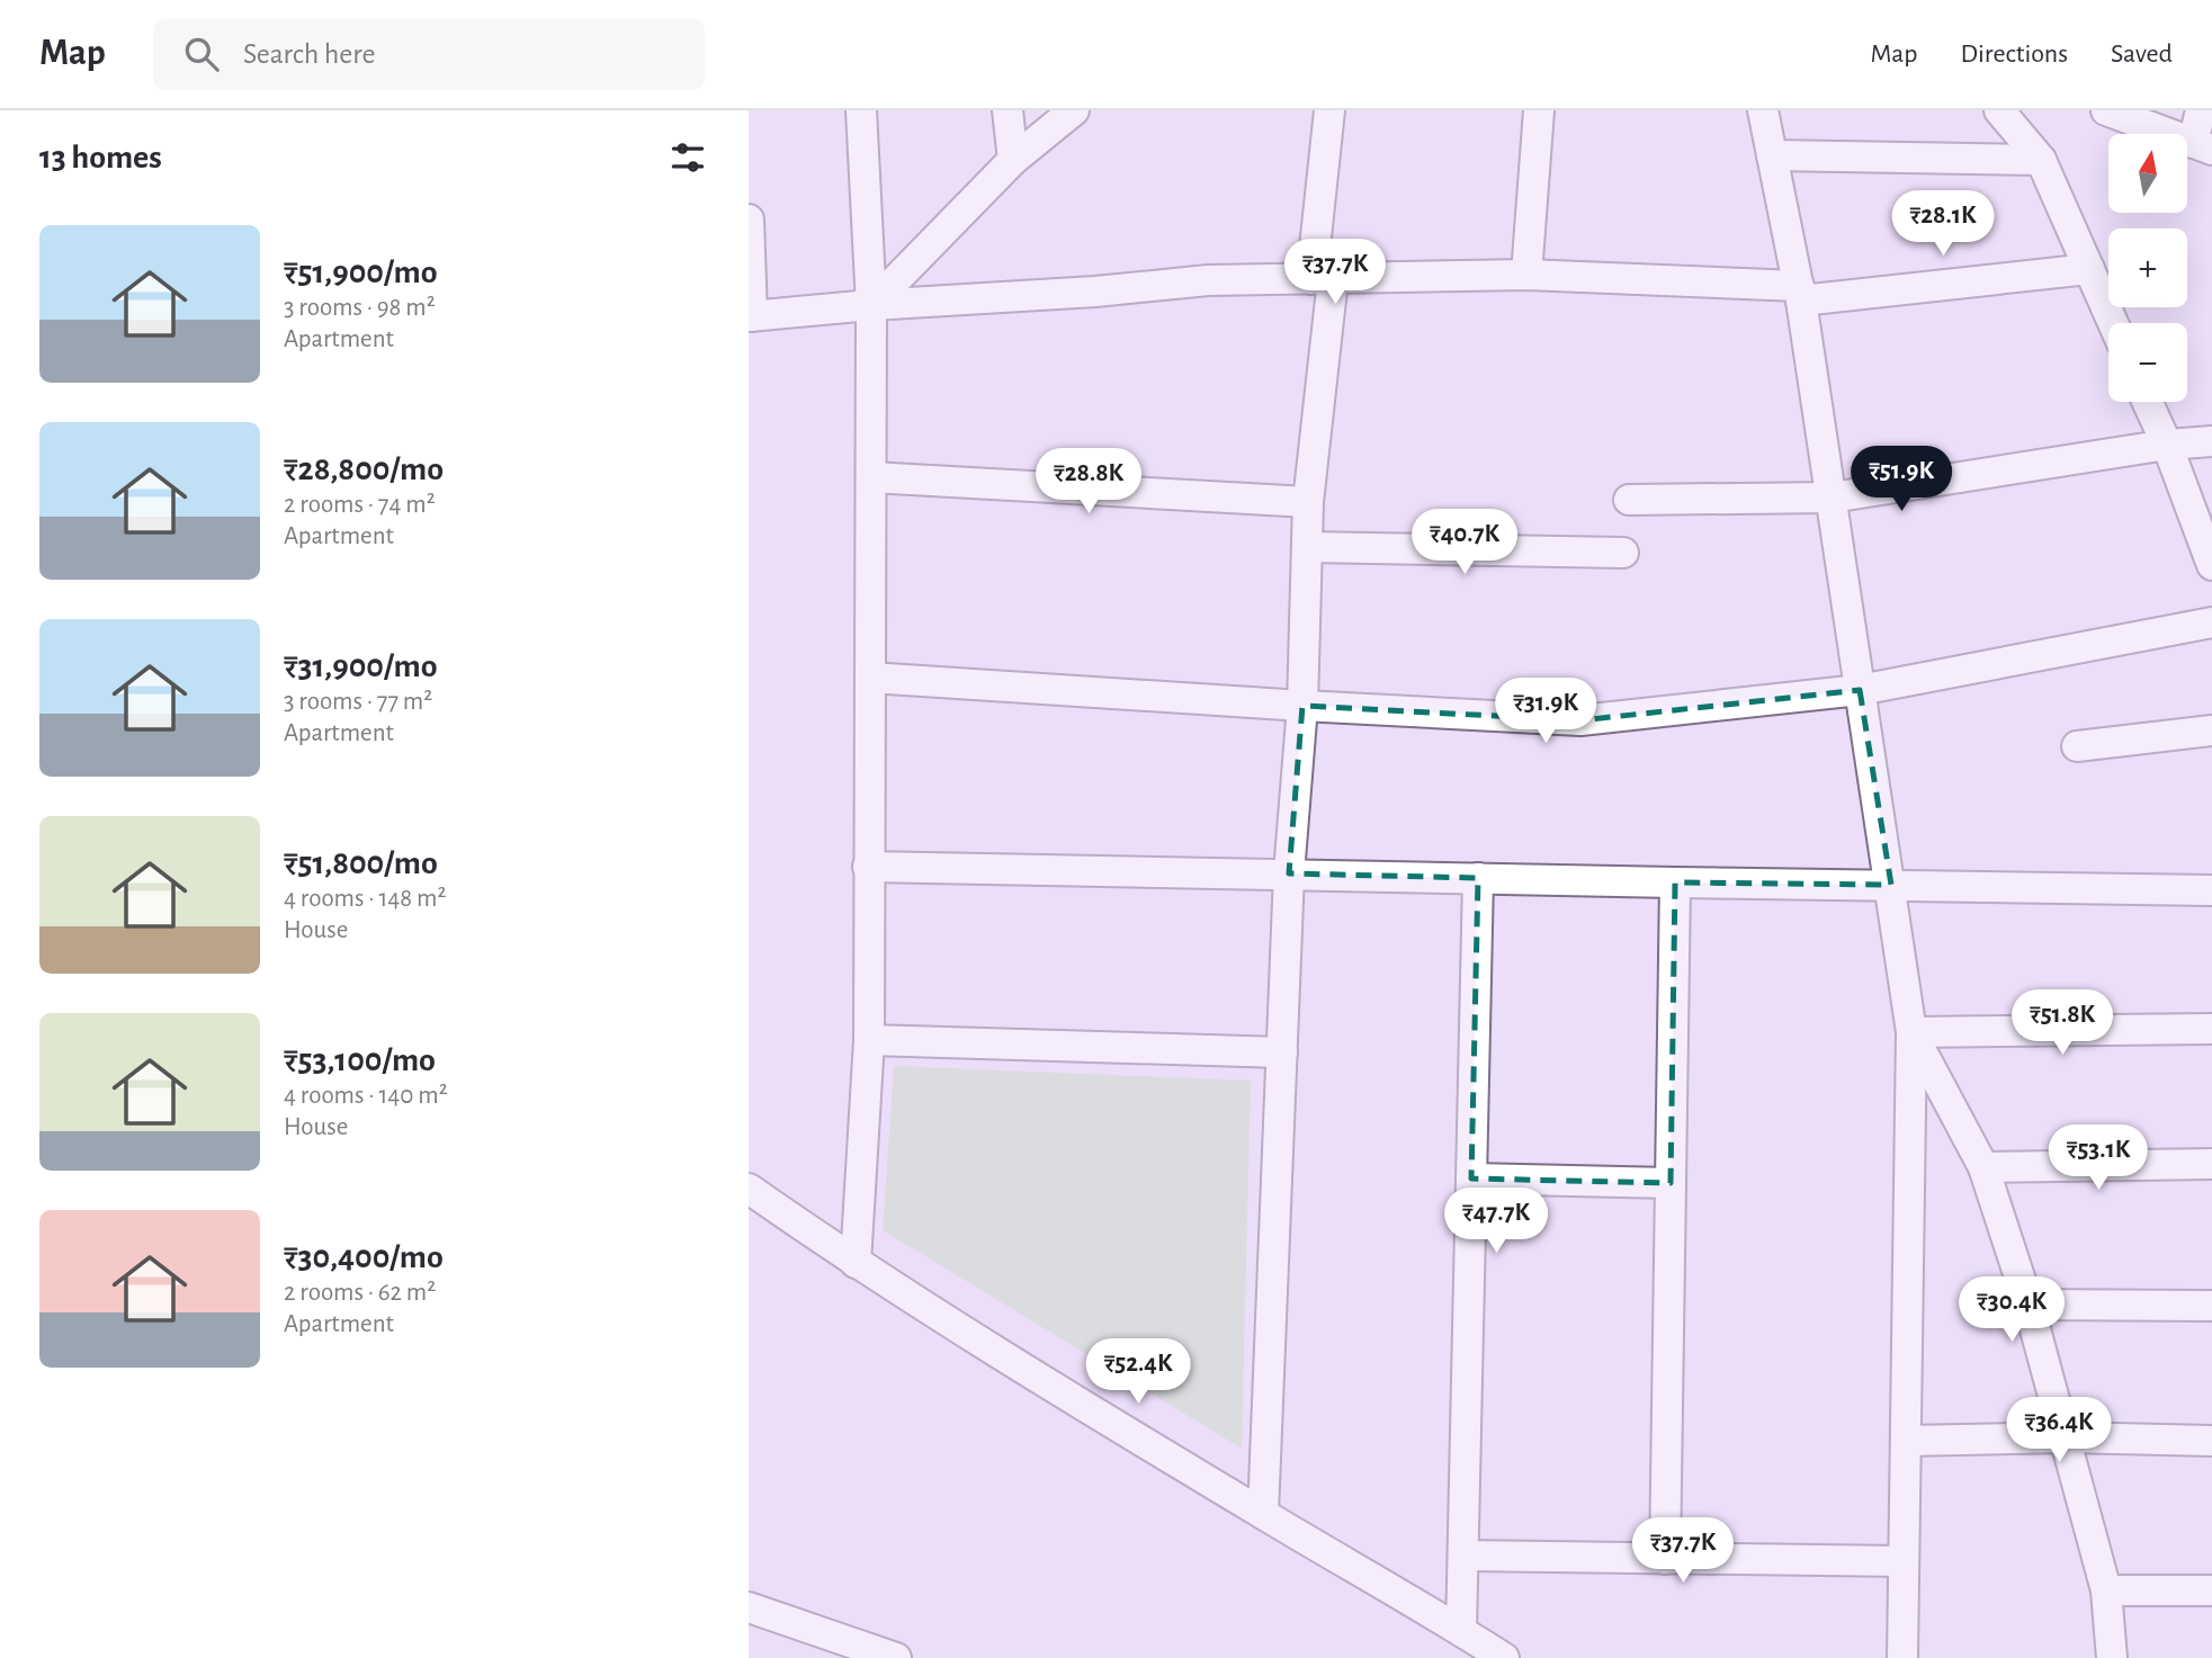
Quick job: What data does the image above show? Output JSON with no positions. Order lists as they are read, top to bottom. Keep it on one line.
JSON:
{"north":"top","page":{"header":"Map","search":"Search here","nav":["Map","Directions","Saved"],"heading":"13 homes","map_buttons":["+","−"],"price":["₹28.1K","₹37.7K","₹51.9K","₹28.8K","₹40.7K","₹31.9K","₹51.8K","₹53.1K","₹47.7K","₹30.4K","₹52.4K","₹36.4K","₹37.7K"],"list":[{"name":"₹51,900/mo","note":"3 rooms · 98 m² · Apartment"},{"name":"₹28,800/mo","note":"2 rooms · 74 m² · Apartment"},{"name":"₹31,900/mo","note":"3 rooms · 77 m² · Apartment"},{"name":"₹51,800/mo","note":"4 rooms · 148 m² · House"},{"name":"₹53,100/mo","note":"4 rooms · 140 m² · House"},{"name":"₹30,400/mo","note":"2 rooms · 62 m² · Apartment"}]}}
